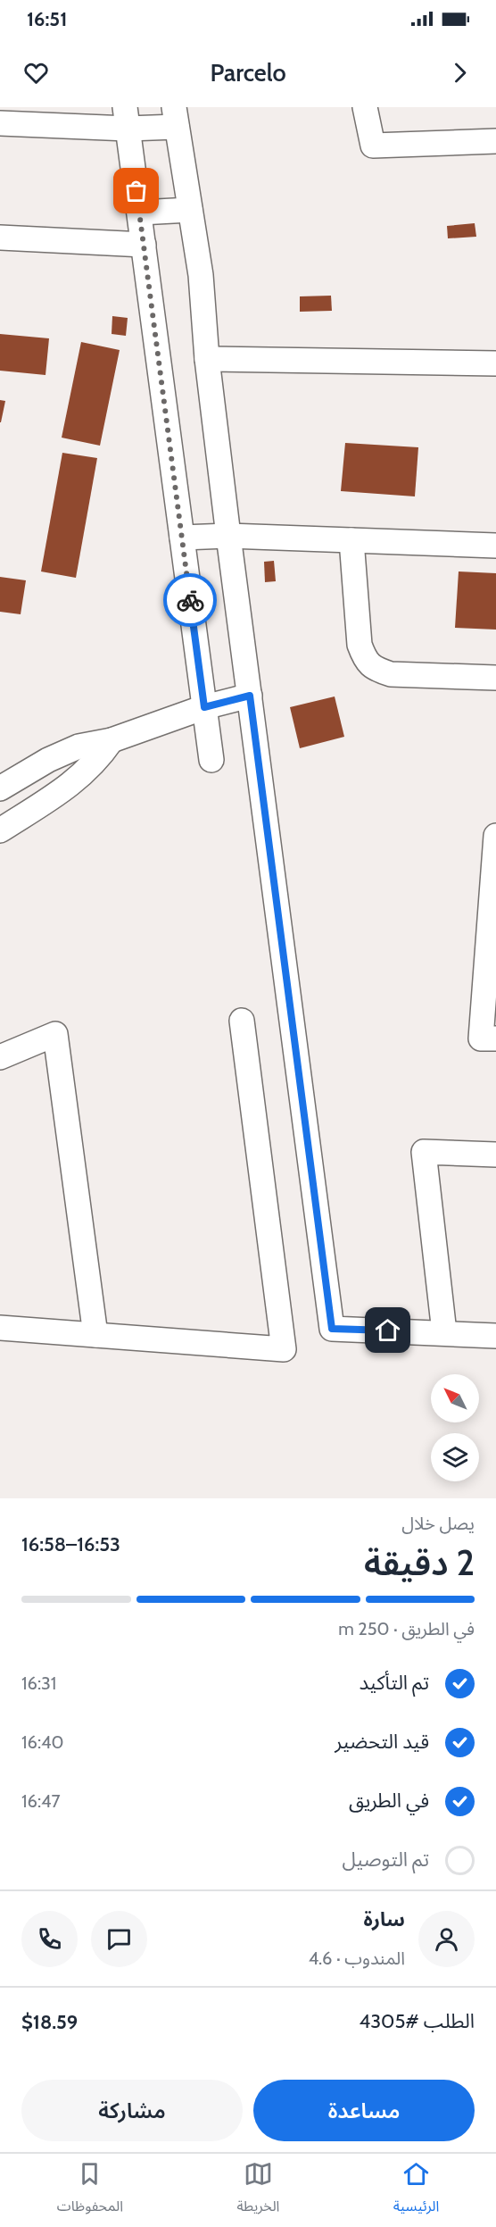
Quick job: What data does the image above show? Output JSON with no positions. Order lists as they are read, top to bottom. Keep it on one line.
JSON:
{"north":"top left","page":{"status":"16:51","header":"Parcelo","heading":["2 دقيقة","يصل خلال","16:53–16:58"],"panel":["سارة","المندوب · 4.6","الطلب #4305","$18.59"],"bar":"في الطريق · 250 m","list":[["تم التأكيد","16:31"],["قيد التحضير","16:40"],["في الطريق","16:47"],"تم التوصيل"],"buttons":["مساعدة","مشاركة"],"tabs":["الرئيسية","الخريطة","المحفوظات"]}}
